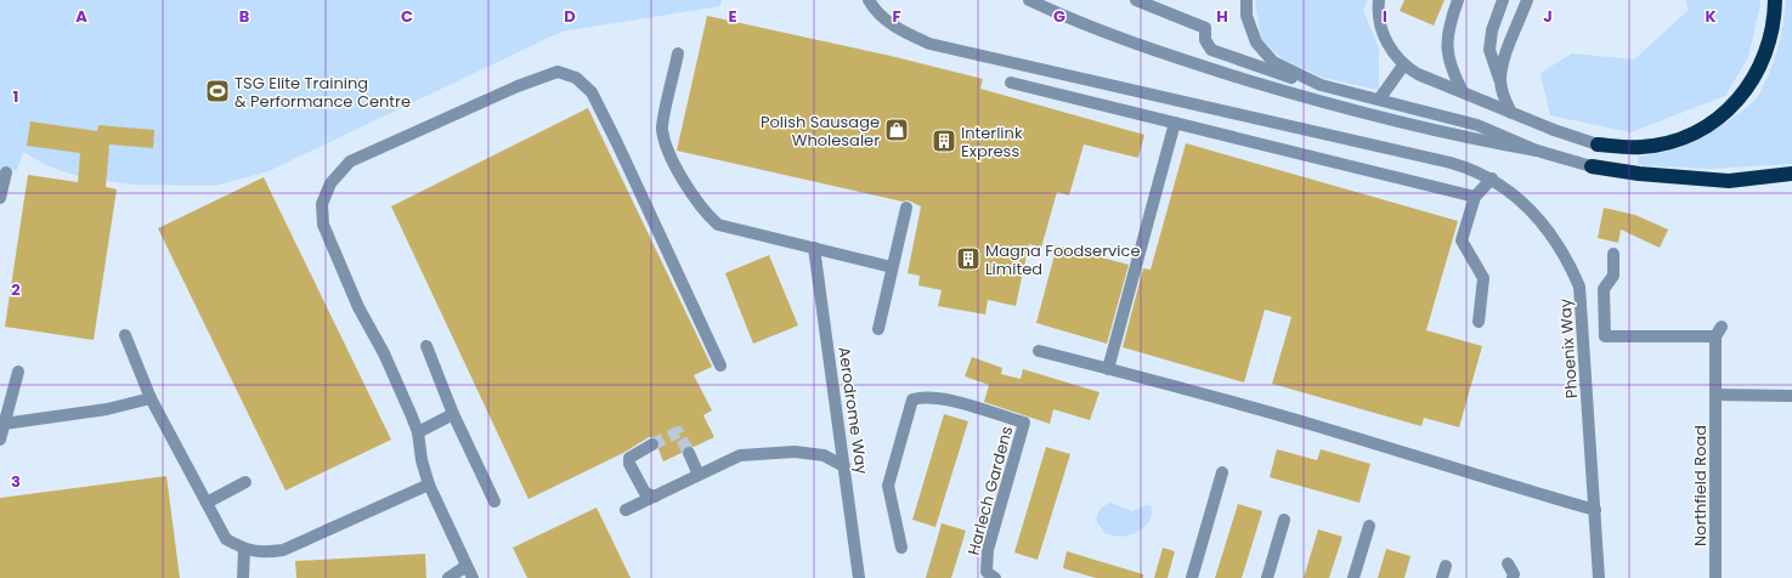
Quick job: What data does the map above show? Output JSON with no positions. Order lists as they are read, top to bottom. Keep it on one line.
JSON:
{"streets":{"street":["Phoenix Way","Aerodrome Way","Northfield Road","Harlech Gardens"]},"places":{"sports":["TSG Elite Training & Performance Centre"],"shop":["Polish Sausage Wholesaler"],"building":["Interlink Express","Magna Foodservice Limited"]},"grid":{"columns":["A","B","C","D","E","F","G","H","I","J","K"],"rows":["1","2","3"]}}
